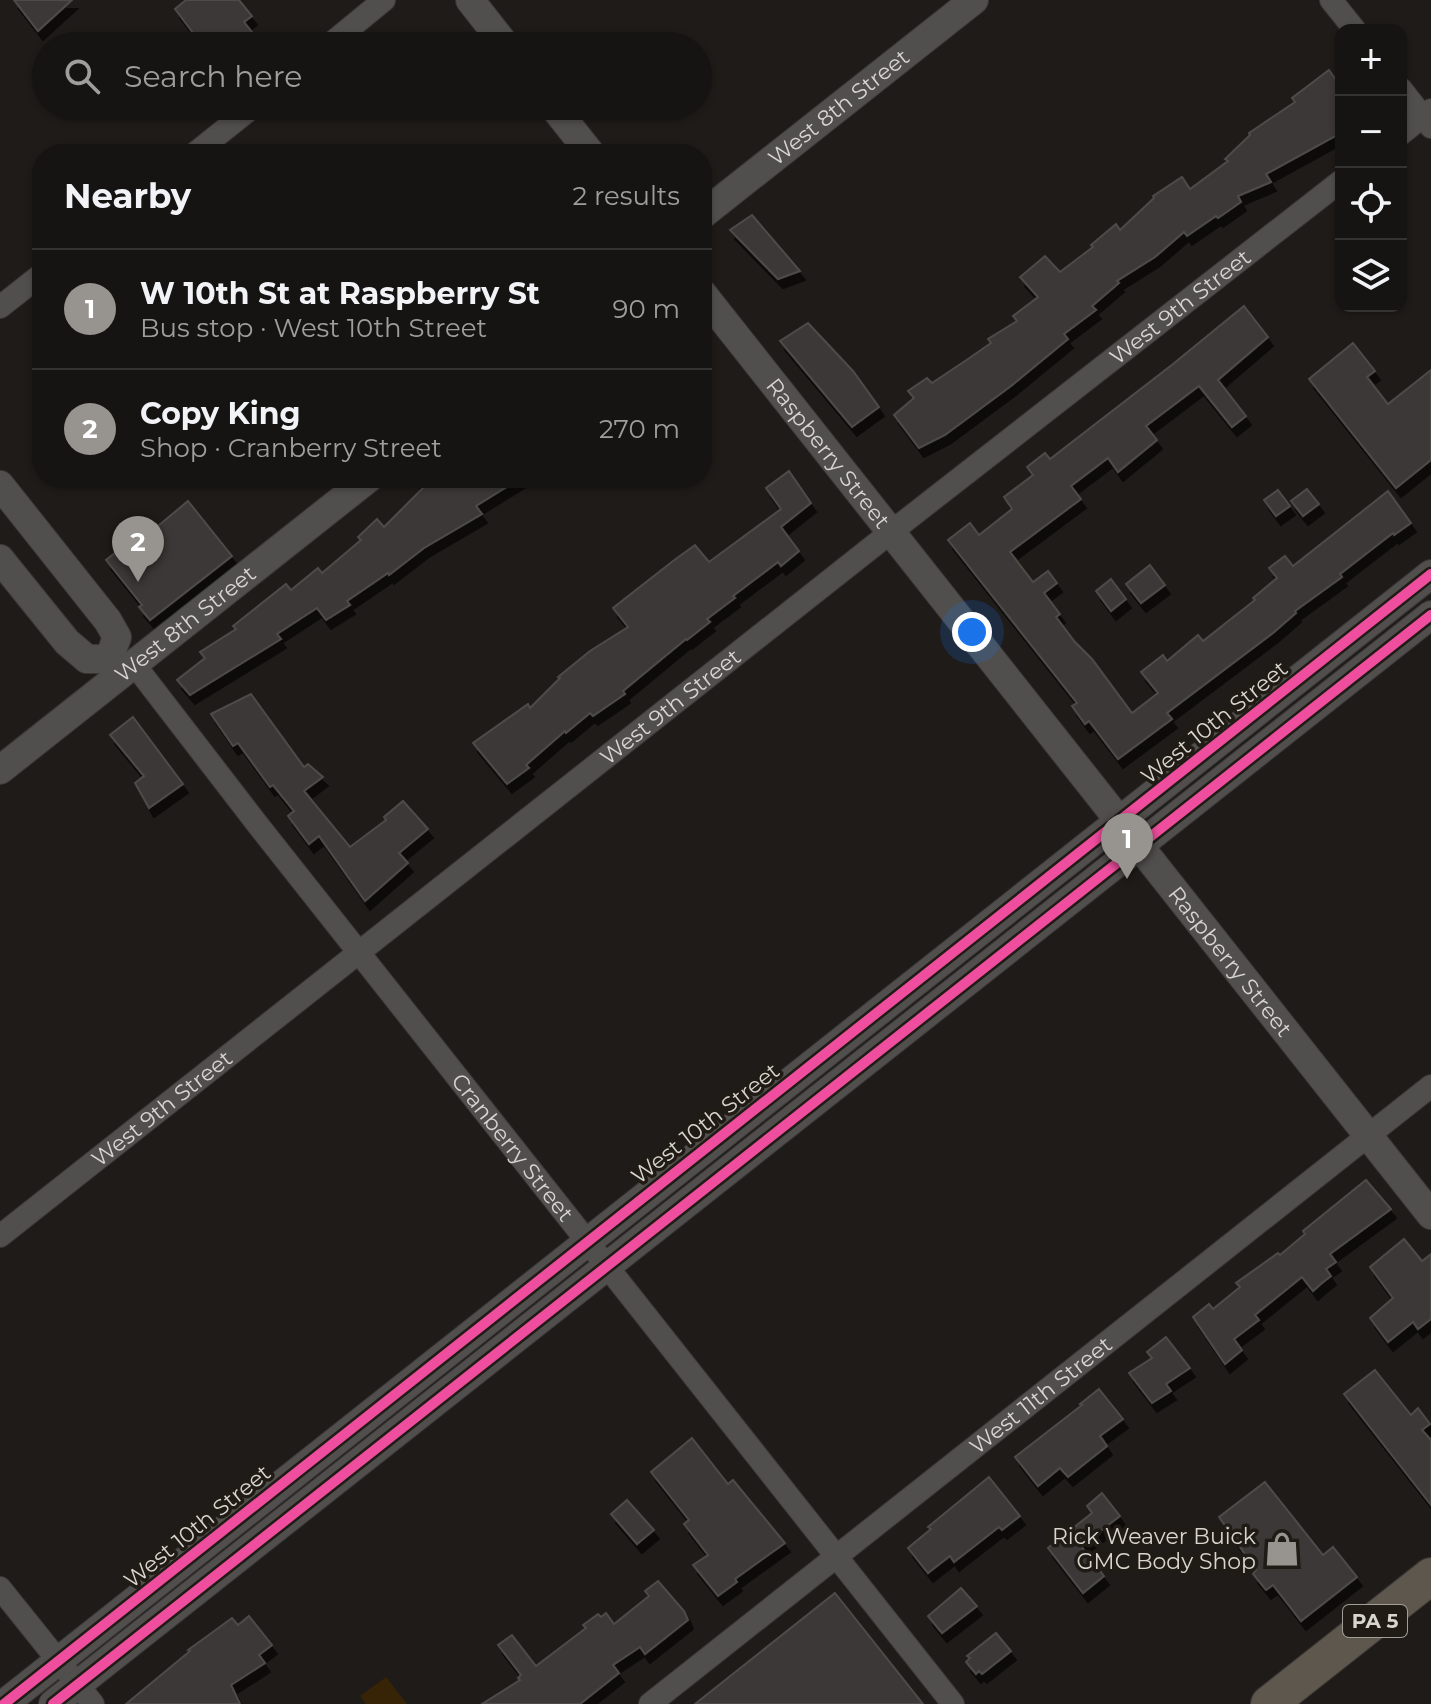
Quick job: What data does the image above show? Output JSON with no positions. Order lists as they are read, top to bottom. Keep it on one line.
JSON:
{"streets":{"main road":["PA 5"],"street":["West 8th Street","West 9th Street","Raspberry Street","West 10th Street","Cranberry Street","West 11th Street"]},"crossings":[["West 8th Street","Cranberry Street"],["West 9th Street","Raspberry Street"],["West 9th Street","Cranberry Street"],["Raspberry Street","West 10th Street"],["Raspberry Street","West 11th Street"],["West 10th Street","Cranberry Street"],["Cranberry Street","West 11th Street"]],"places":{"shop":["Rick Weaver Buick GMC Body Shop"]},"page":{"map_buttons":["+","−"],"search":"Search here","heading":["Nearby","2 results"],"list":[{"mark":"1","name":"W 10th St at Raspberry St","note":"Bus stop · West 10th Street","value":"90 m"},{"mark":"2","name":"Copy King","note":"Shop · Cranberry Street","value":"270 m"}],"pins":["2","1"]}}
